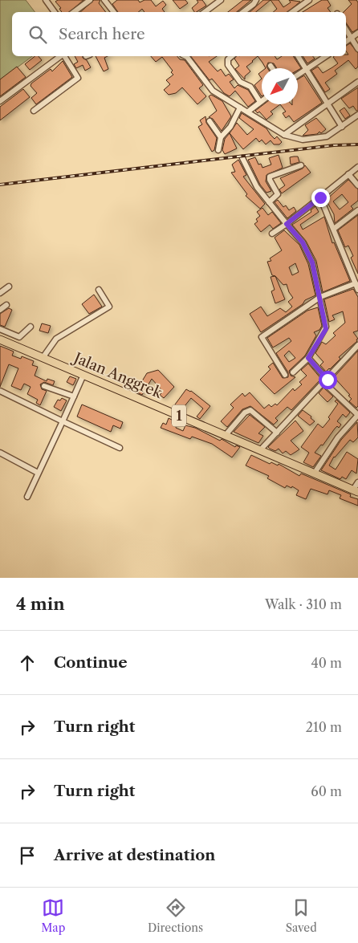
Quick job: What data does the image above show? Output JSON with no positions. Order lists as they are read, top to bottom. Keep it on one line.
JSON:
{"streets":{"highway":["Jalan Anggrek","1"]},"north":"bottom left","page":{"search":"Search here","heading":["4 min","Walk · 310 m"],"list":[["Continue","40 m"],["Turn right","210 m"],["Turn right","60 m"],"Arrive at destination"],"nav":["Map","Directions","Saved"]}}
